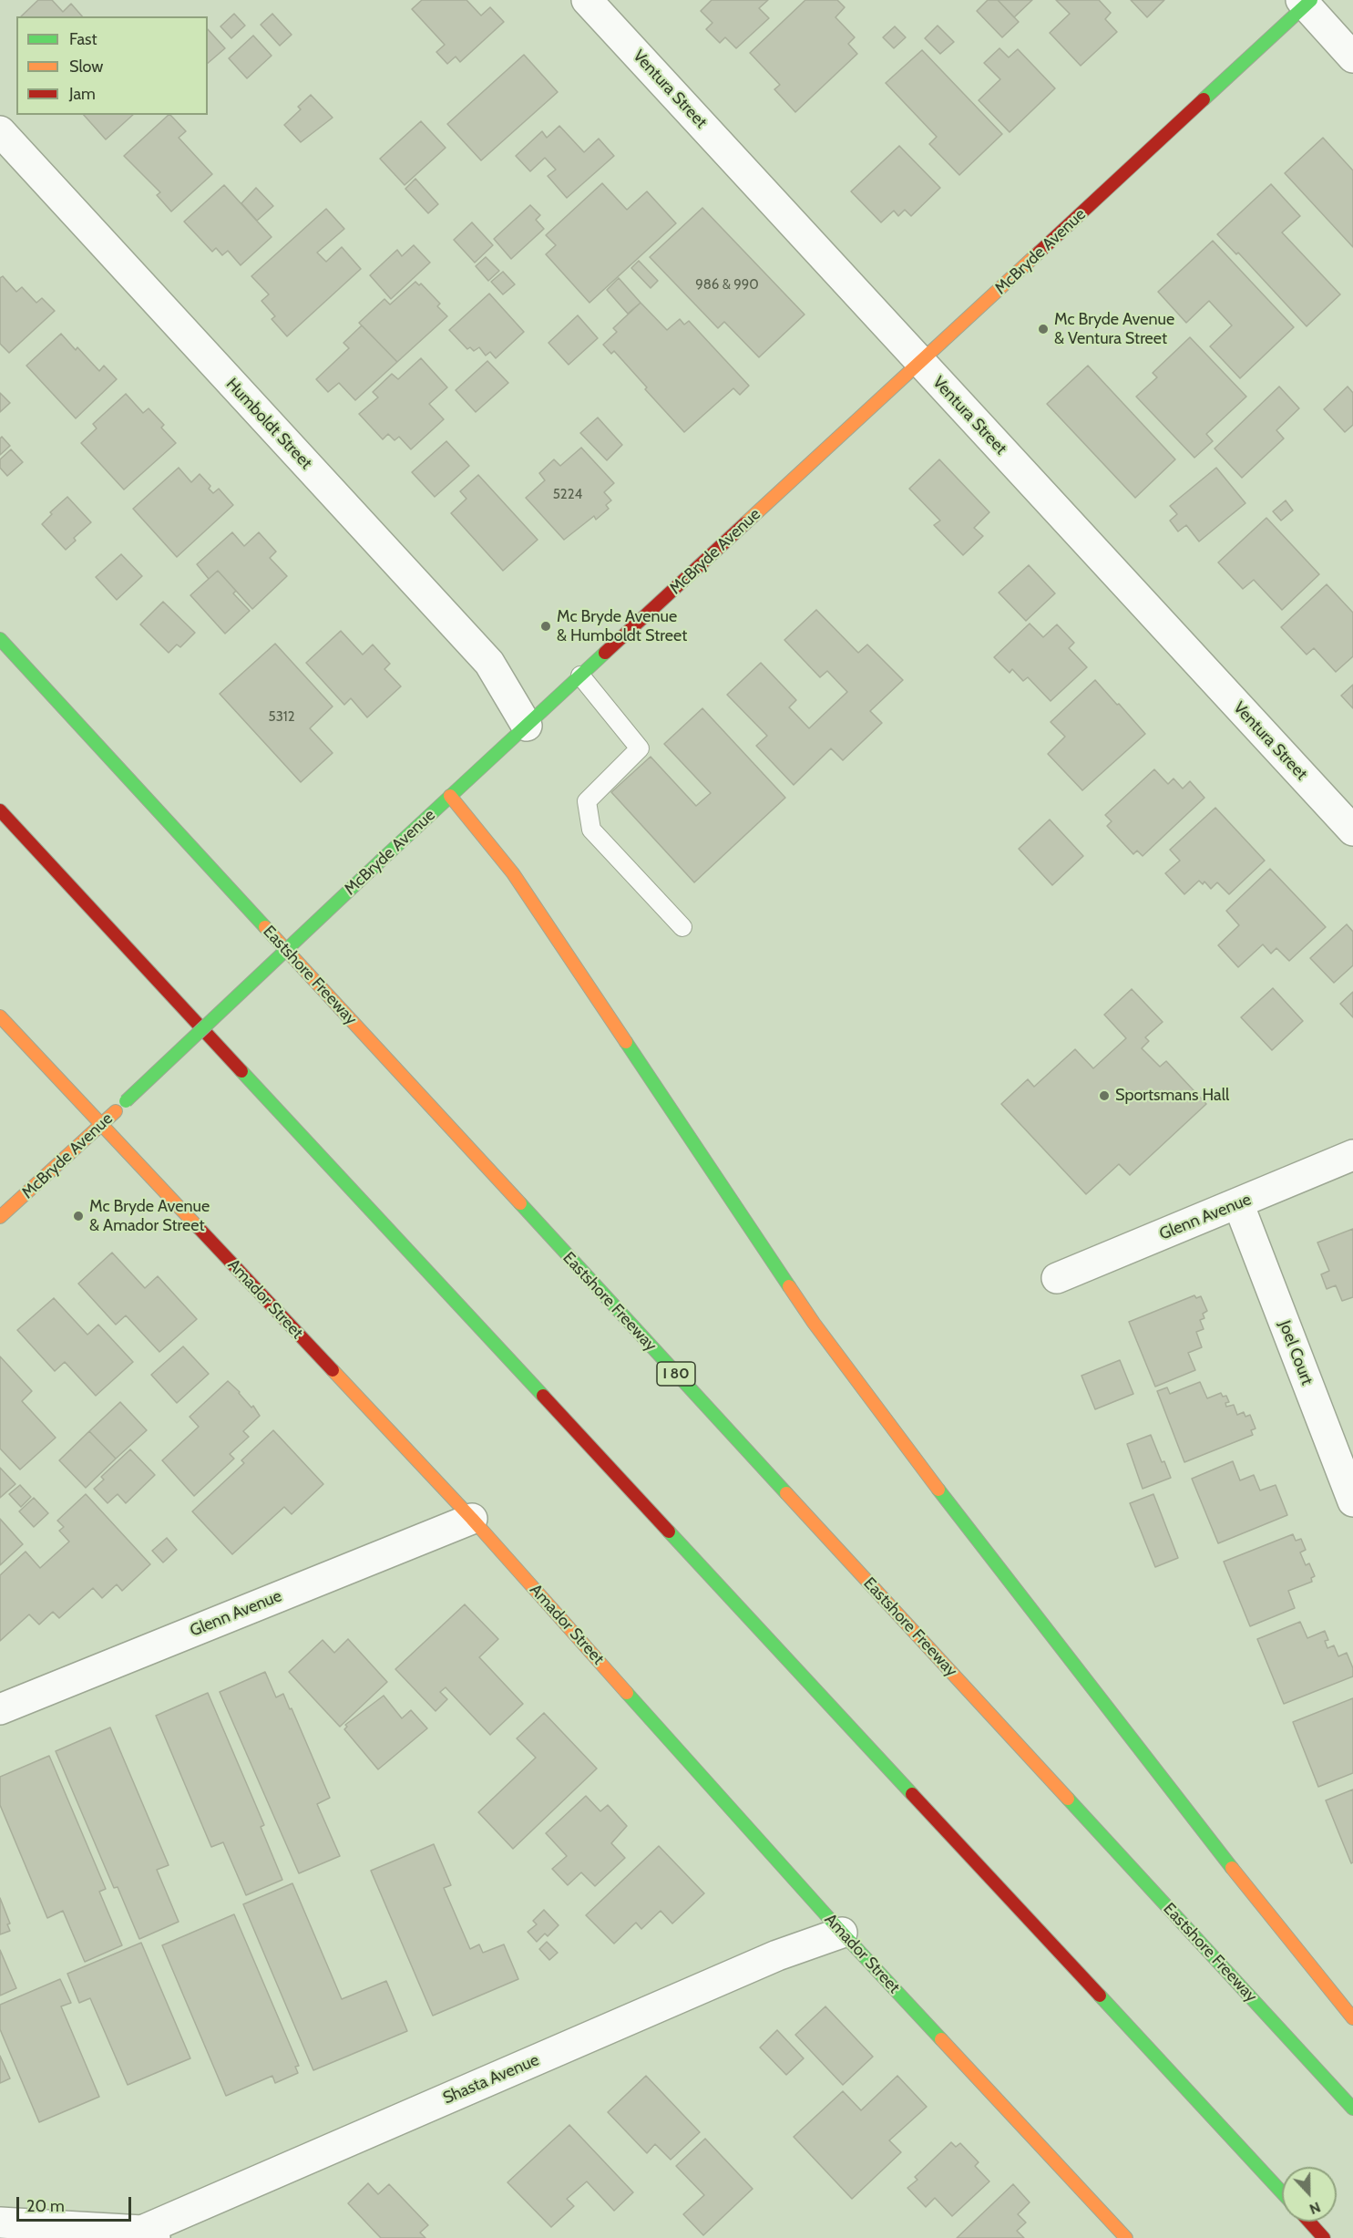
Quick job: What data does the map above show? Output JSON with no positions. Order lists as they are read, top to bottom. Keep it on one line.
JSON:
{"streets":{"main road":["McBryde Avenue","Eastshore Freeway","Amador Street","I 80"],"street":["Ventura Street","Humboldt Street","Glenn Avenue","Joel Court","Shasta Avenue"]},"crossings":[["Ventura Street","McBryde Avenue"],["McBryde Avenue","Humboldt Street"],["McBryde Avenue","Amador Street"],["Glenn Avenue","Amador Street"],["Glenn Avenue","Joel Court"],["Amador Street","Shasta Avenue"]],"places":["Mc Bryde Avenue & Ventura Street","Mc Bryde Avenue & Humboldt Street","Sportsmans Hall","Mc Bryde Avenue & Amador Street"],"house_numbers":["986 & 990","5224","5312"],"legend":["Fast","Slow","Jam"],"scale_bar":"20 m","north":"bottom"}
